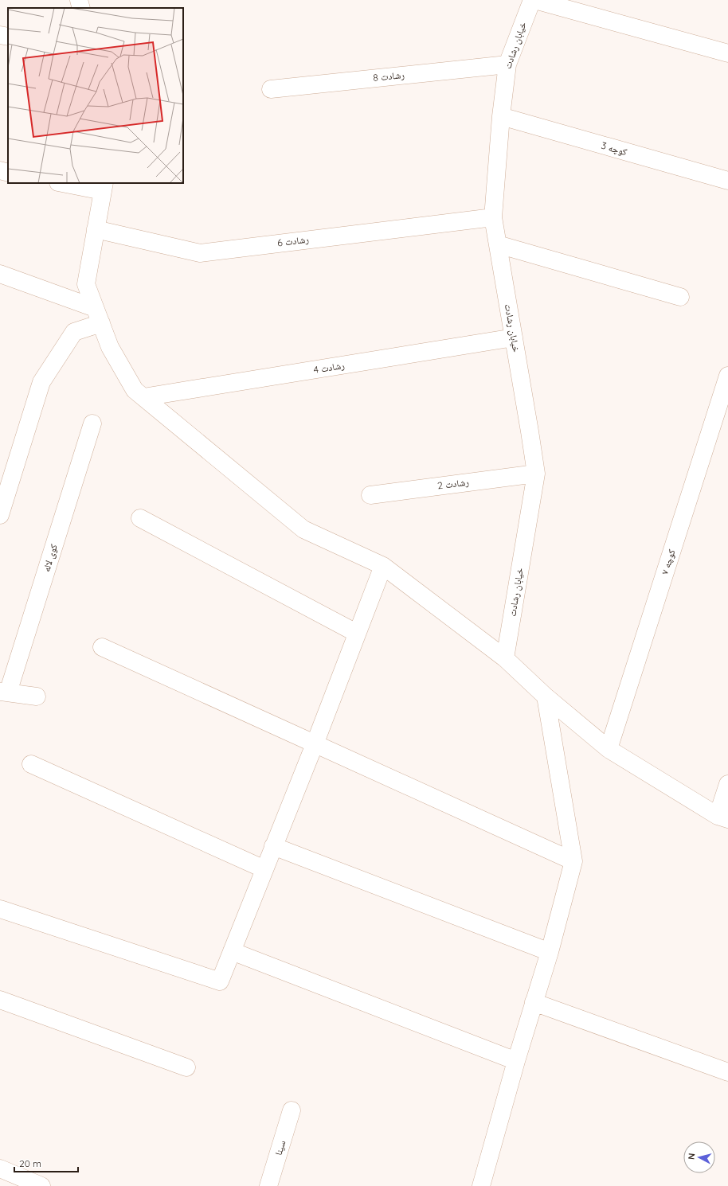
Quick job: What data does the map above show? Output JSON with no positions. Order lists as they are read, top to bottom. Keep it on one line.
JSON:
{"streets":{"street":["خیابان رشادت","رشادت 8","کوچه 3","رشادت 6","رشادت 4","رشادت 2","کوی لاله","کوچه ۷","سینا"]},"crossings":[["خیابان رشادت","رشادت 8"],["خیابان رشادت","کوچه 3"],["خیابان رشادت","رشادت 6"],["خیابان رشادت","رشادت 4"],["خیابان رشادت","رشادت 2"]],"scale_bar":"20 m","north":"left"}
